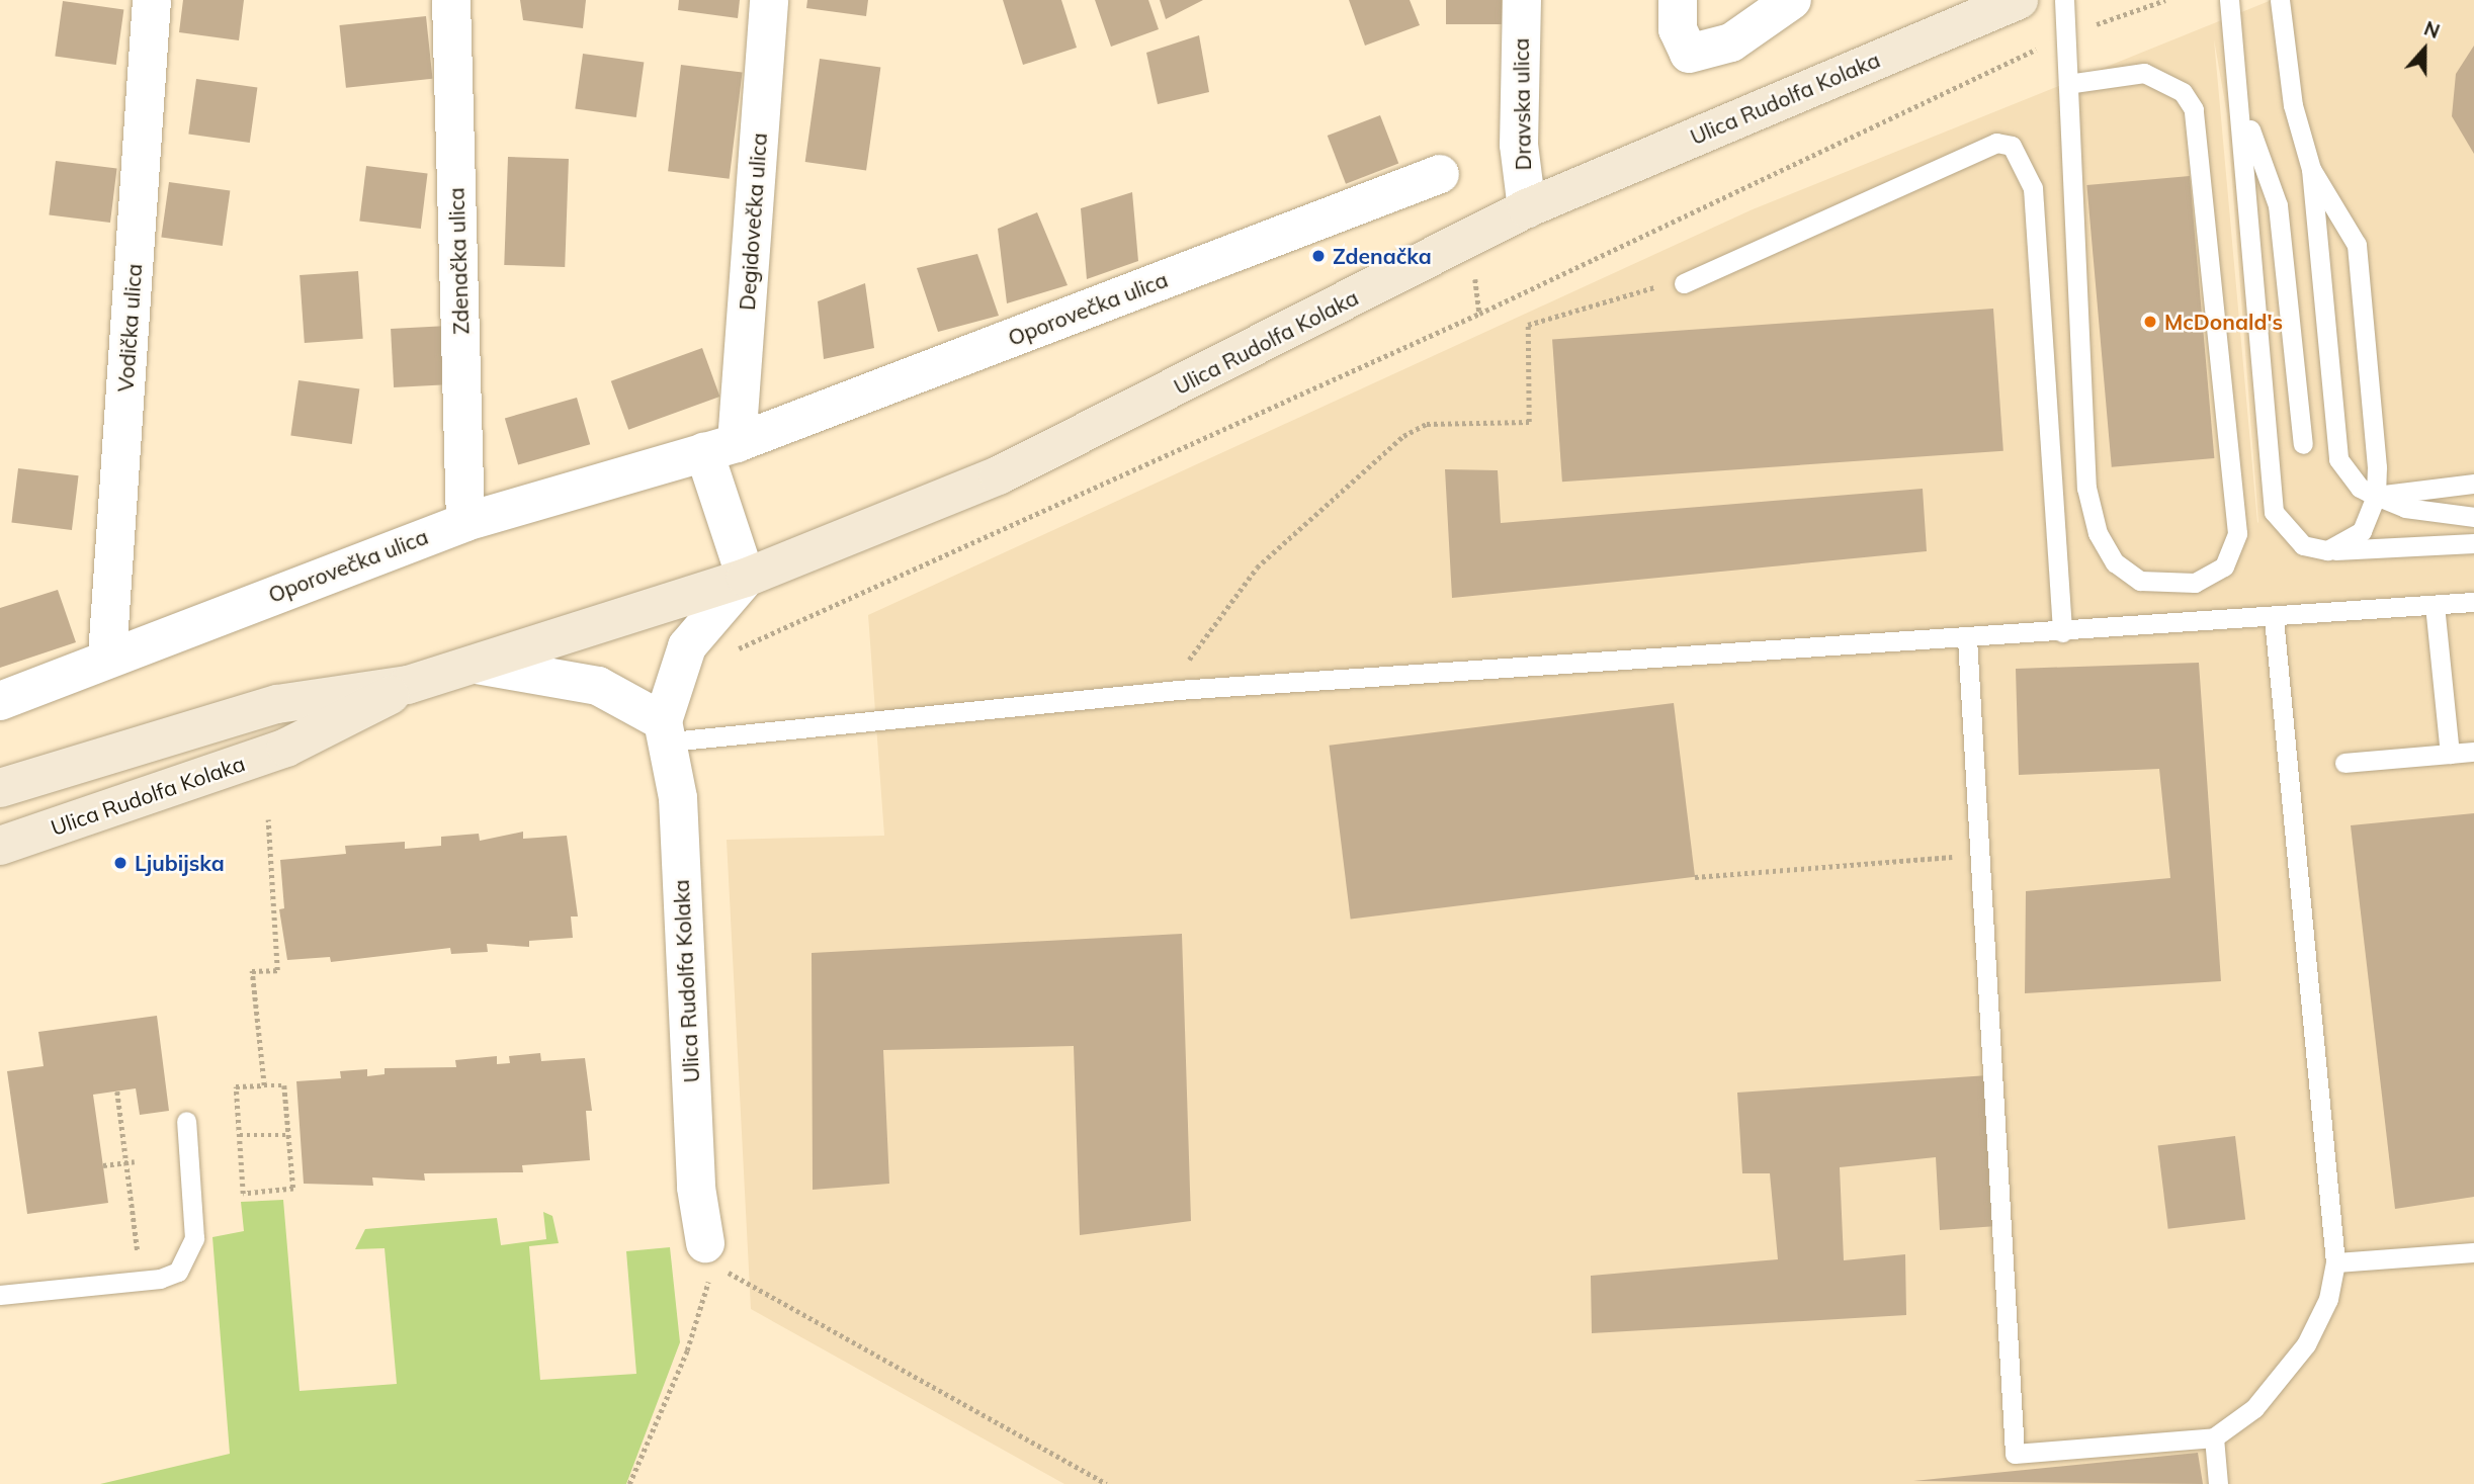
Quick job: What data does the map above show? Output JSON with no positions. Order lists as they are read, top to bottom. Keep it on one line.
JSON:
{"streets":{"main road":["Ulica Rudolfa Kolaka"],"street":["Dravska ulica","Degidovečka ulica","Zdenačka ulica","Oporovečka ulica","Vodička ulica"]},"crossings":[["Ulica Rudolfa Kolaka","Dravska ulica"],["Degidovečka ulica","Oporovečka ulica"],["Zdenačka ulica","Oporovečka ulica"],["Oporovečka ulica","Vodička ulica"]],"places":["Zdenačka","McDonald's","Ljubijska"],"north":"top"}
